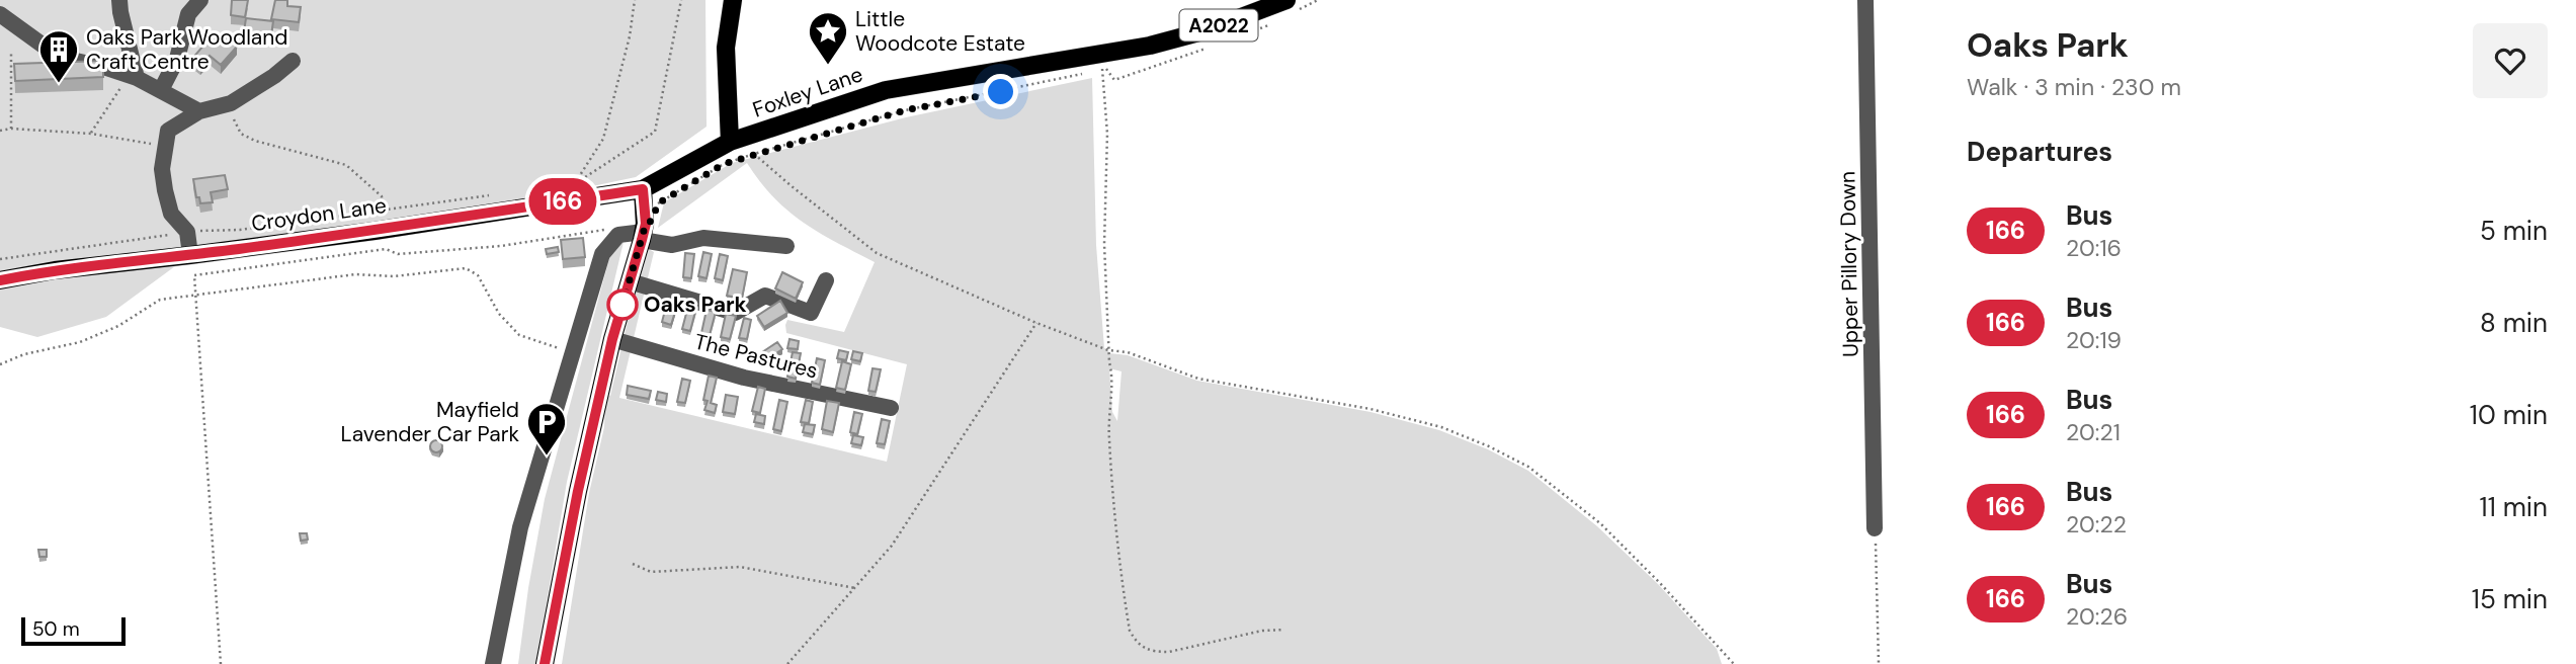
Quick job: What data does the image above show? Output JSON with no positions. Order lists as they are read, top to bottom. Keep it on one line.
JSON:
{"streets":{"main road":["A2022","Foxley Lane","Croydon Lane"],"street":["Upper Pillory Down","The Pastures"]},"crossings":[["Foxley Lane","Croydon Lane"]],"places":{"place":["Little Woodcote Estate"],"building":["Oaks Park Woodland Craft Centre"],"other":["Oaks Park"],"parking":["Mayfield Lavender Car Park"]},"lines":["bus line 166"],"scale_bar":"50 m","page":{"on_map":"166","heading":[["Oaks Park","Walk · 3 min · 230 m"],"Departures"],"list":[{"mark":"166","name":"Bus","note":"20:16","value":"5 min"},{"mark":"166","name":"Bus","note":"20:19","value":"8 min"},{"mark":"166","name":"Bus","note":"20:21","value":"10 min"},{"mark":"166","name":"Bus","note":"20:22","value":"11 min"},{"mark":"166","name":"Bus","note":"20:26","value":"15 min"}],"scale":"50 m"}}
